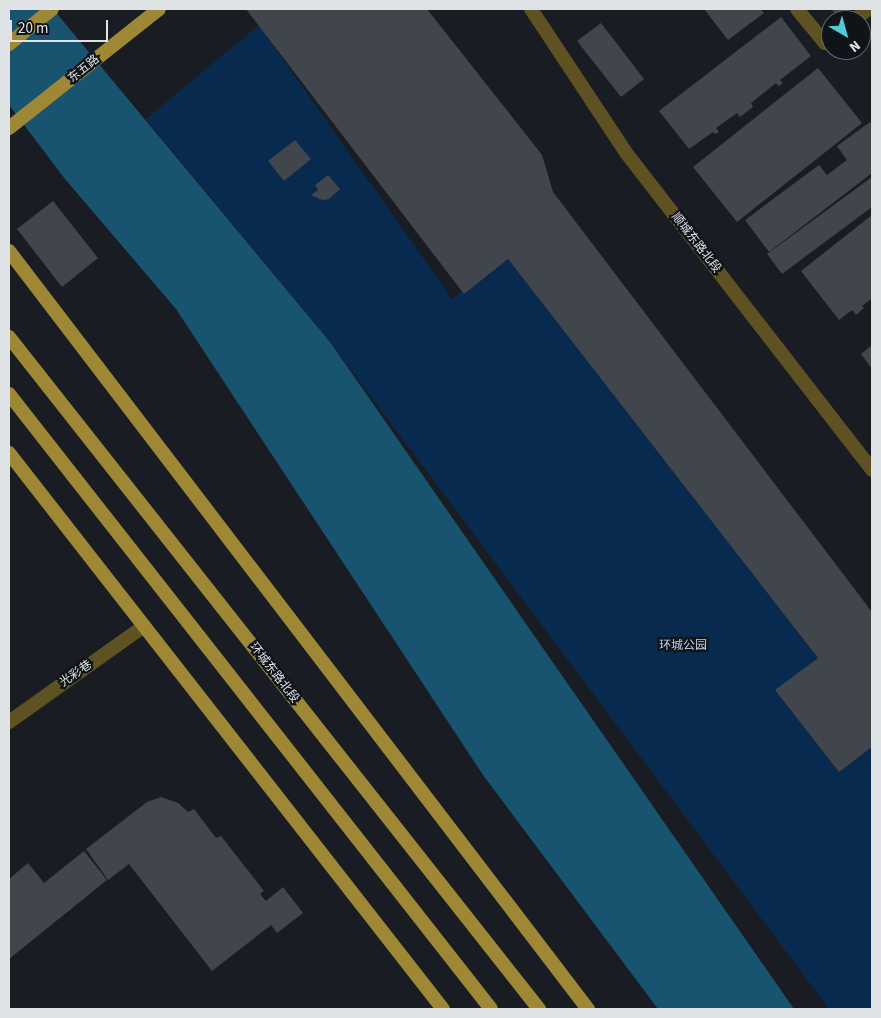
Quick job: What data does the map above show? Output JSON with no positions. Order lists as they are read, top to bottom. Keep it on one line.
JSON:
{"streets":{"main road":["东五路","环城东路北段"],"street":["顺城东路北段","光彩巷"]},"parks":["环城公园"],"scale_bar":"20 m","north":"bottom right"}
